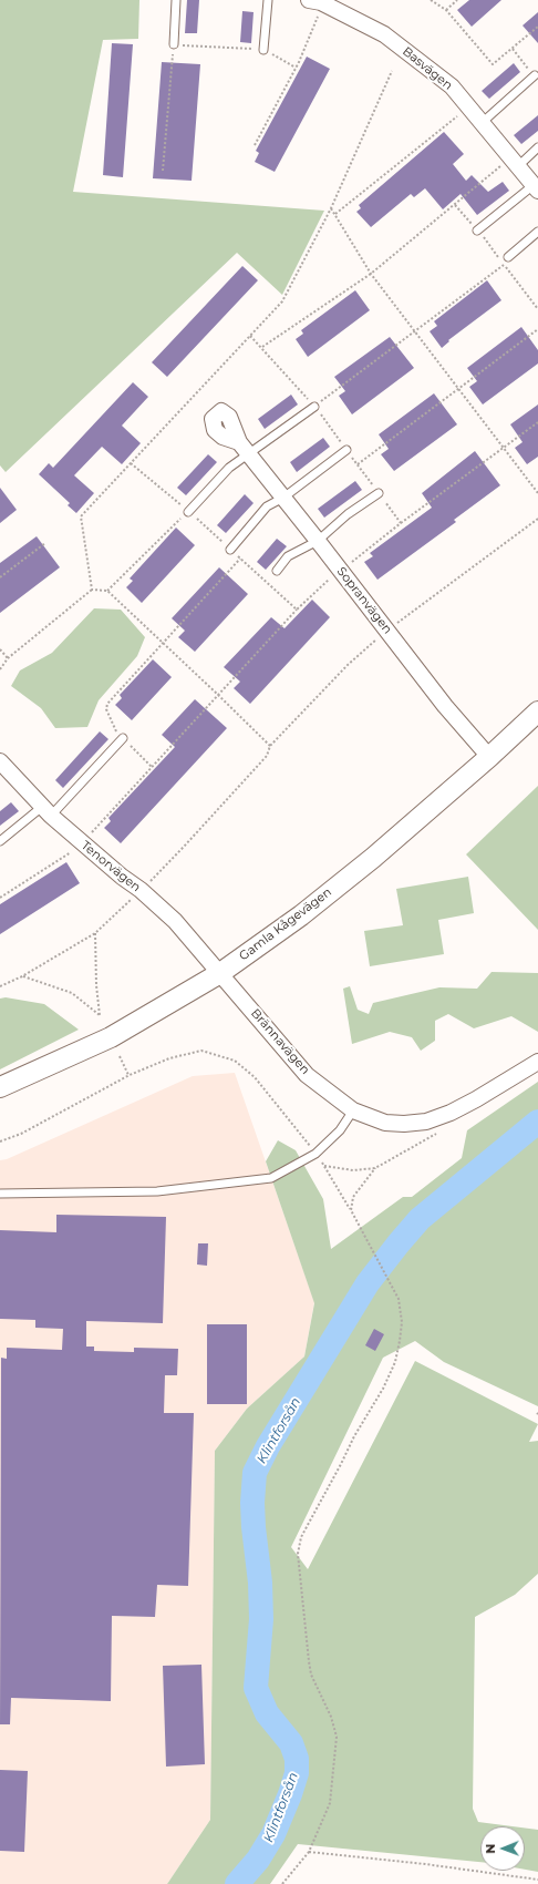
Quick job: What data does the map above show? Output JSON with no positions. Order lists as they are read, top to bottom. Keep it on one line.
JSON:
{"streets":{"street":["Basvägen","Sopranvägen","Tenorvägen","Gamla Kågevägen","Brännavägen"]},"crossings":[["Sopranvägen","Gamla Kågevägen"],["Tenorvägen","Gamla Kågevägen"],["Tenorvägen","Brännavägen"],["Gamla Kågevägen","Brännavägen"]],"water":["Klintforsån"],"north":"left"}
